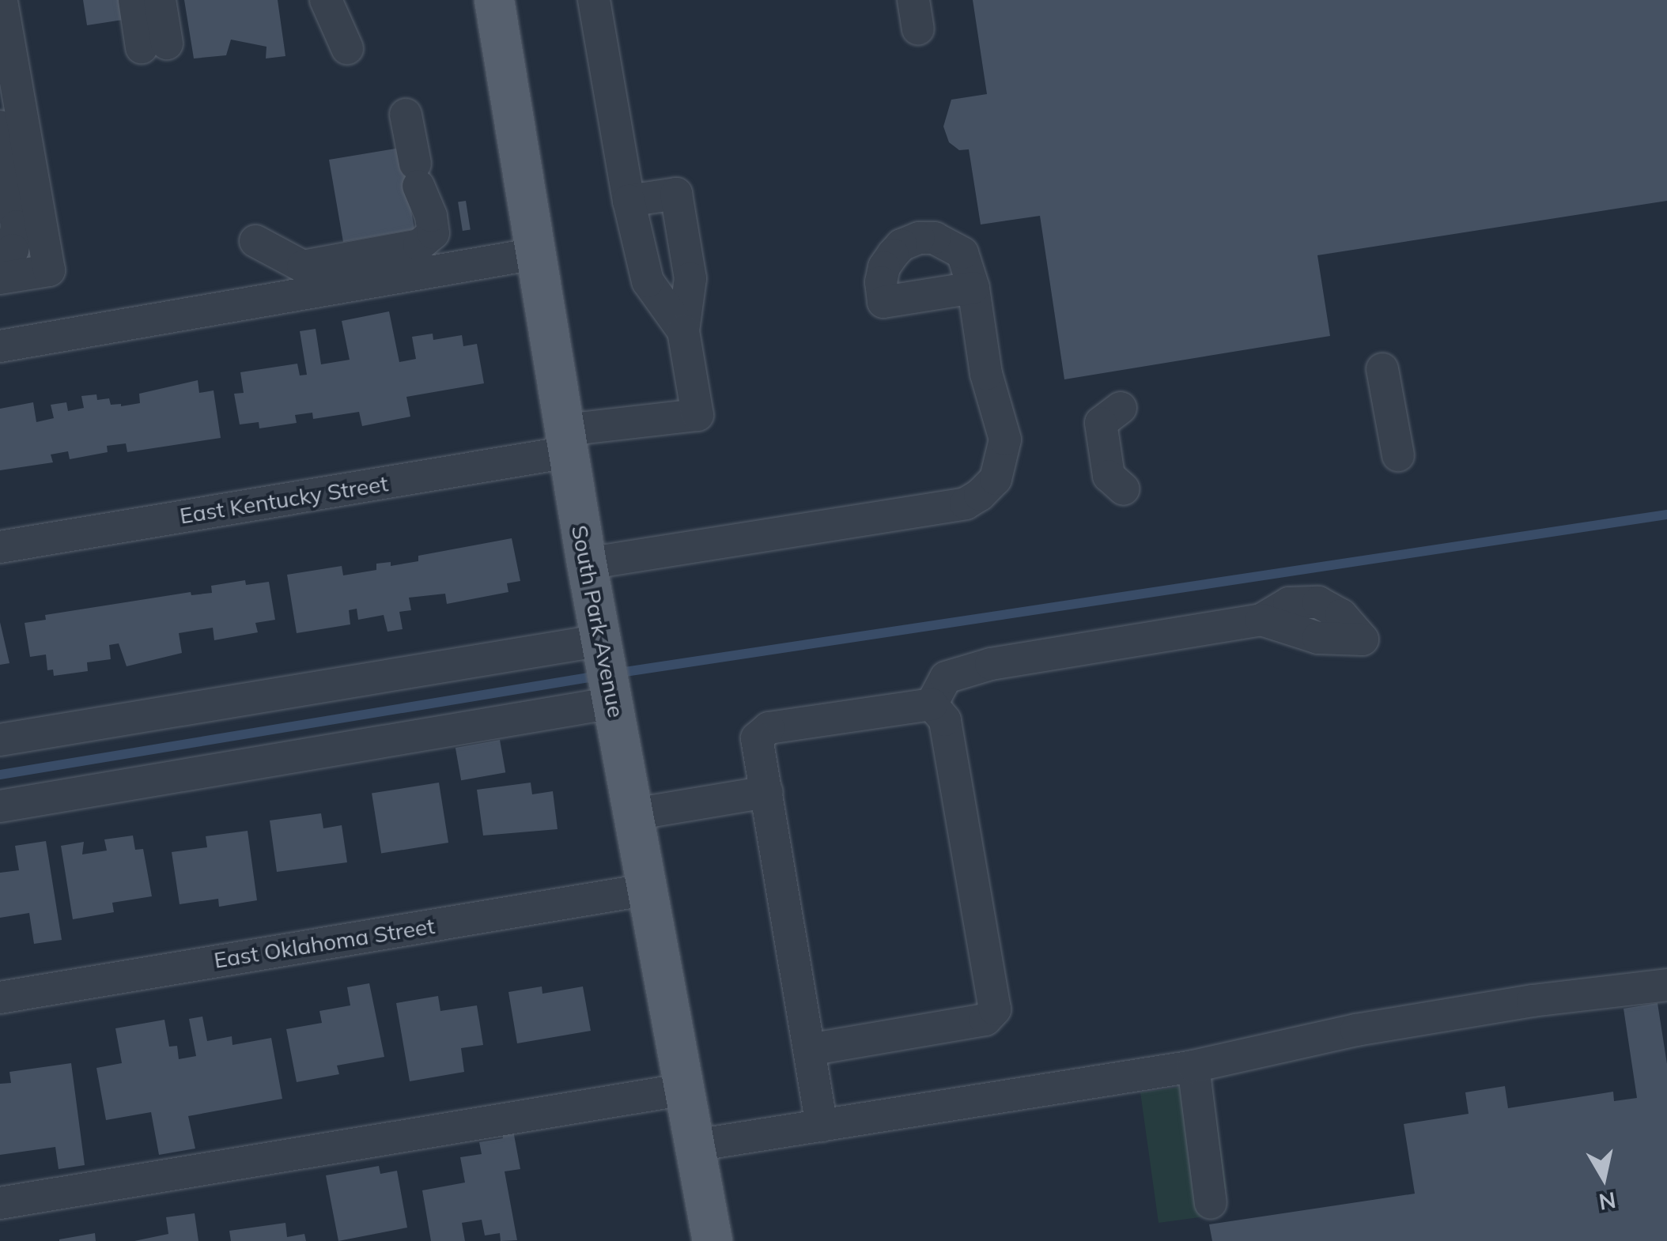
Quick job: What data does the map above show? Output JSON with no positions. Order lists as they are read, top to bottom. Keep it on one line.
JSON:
{"streets":{"main road":["South Park Avenue"],"street":["East Kentucky Street","East Oklahoma Street"]},"crossings":[["East Kentucky Street","South Park Avenue"],["South Park Avenue","East Oklahoma Street"]],"north":"bottom"}
